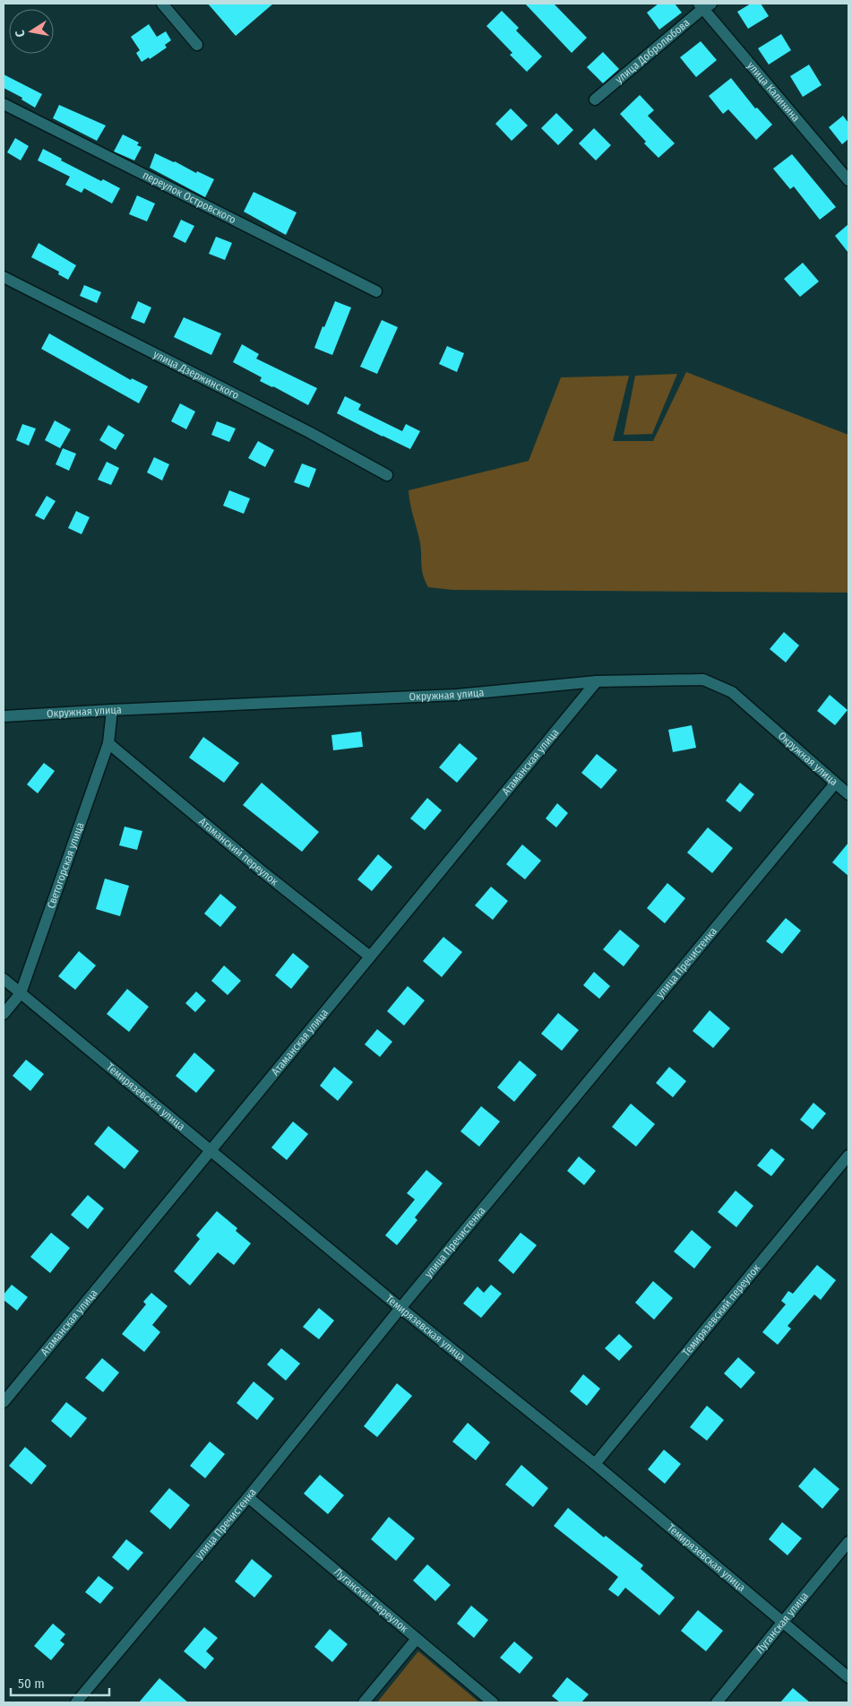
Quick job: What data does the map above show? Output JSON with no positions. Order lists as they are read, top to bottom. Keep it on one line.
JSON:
{"streets":{"street":["улица Добролюбова","улица Калинина","переулок Островского","улица Дзержинского","Окружная улица","Атаманская улица","Атаманский переулок","Светогорская улица","улица Пречистенка","Темирязевская улица","Темирязевский переулок","Луганский переулок","Луганская улица"]},"crossings":[["улица Добролюбова","улица Калинина"],["Окружная улица","Атаманская улица"],["Окружная улица","Светогорская улица"],["Окружная улица","улица Пречистенка"],["Атаманская улица","Атаманский переулок"],["Атаманская улица","Темирязевская улица"],["Атаманский переулок","Светогорская улица"],["Светогорская улица","Темирязевская улица"],["улица Пречистенка","Темирязевская улица"],["улица Пречистенка","Луганский переулок"],["Темирязевская улица","Темирязевский переулок"],["Темирязевская улица","Луганская улица"]],"scale_bar":"50 m","north":"left"}
